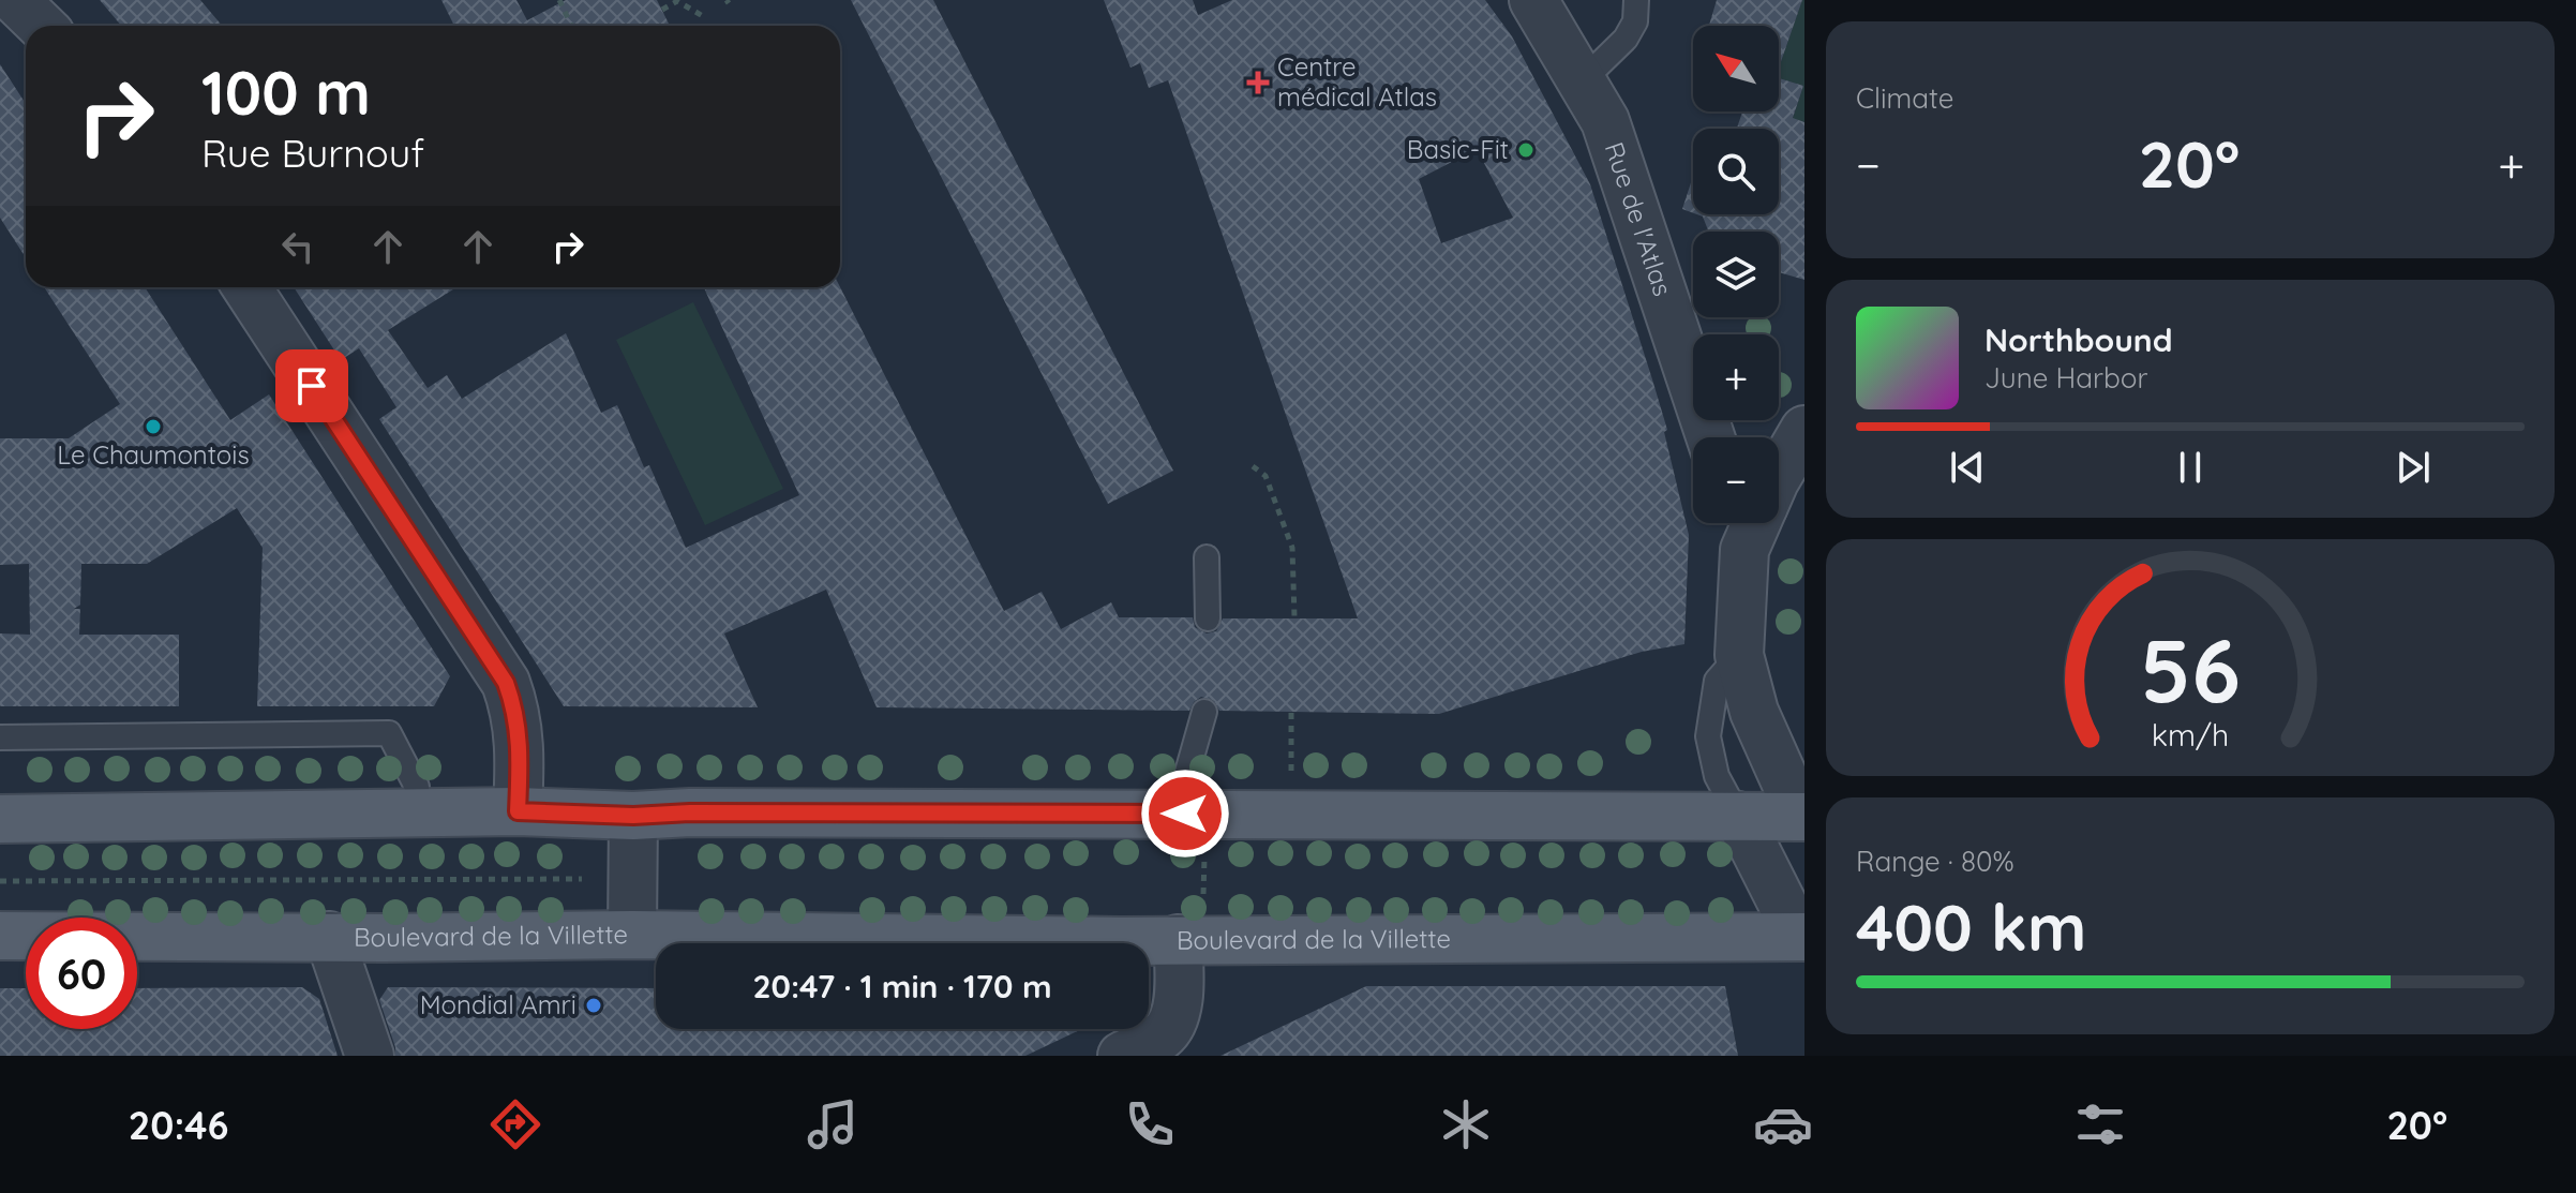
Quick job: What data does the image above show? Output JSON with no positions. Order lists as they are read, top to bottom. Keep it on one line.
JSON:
{"streets":{"main road":["Boulevard de la Villette"],"street":["Rue de l'Atlas"]},"places":{"health":["Centre médical Atlas"],"other":["Basic-Fit","Le Chaumontois","Mondial Amri"]},"north":"top left","page":{"tile":["Climate",["Range · 80%","400 km"]],"map_buttons":["+","−"],"turn":["100 m","Rue Burnouf"],"heat":["−","20°","+"],"song":["Northbound","June Harbor"],"limit":"60","trip":"20:47 · 1 min · 170 m","tabs":["20:46","20°"],"gauge":["56","km/h"]}}
